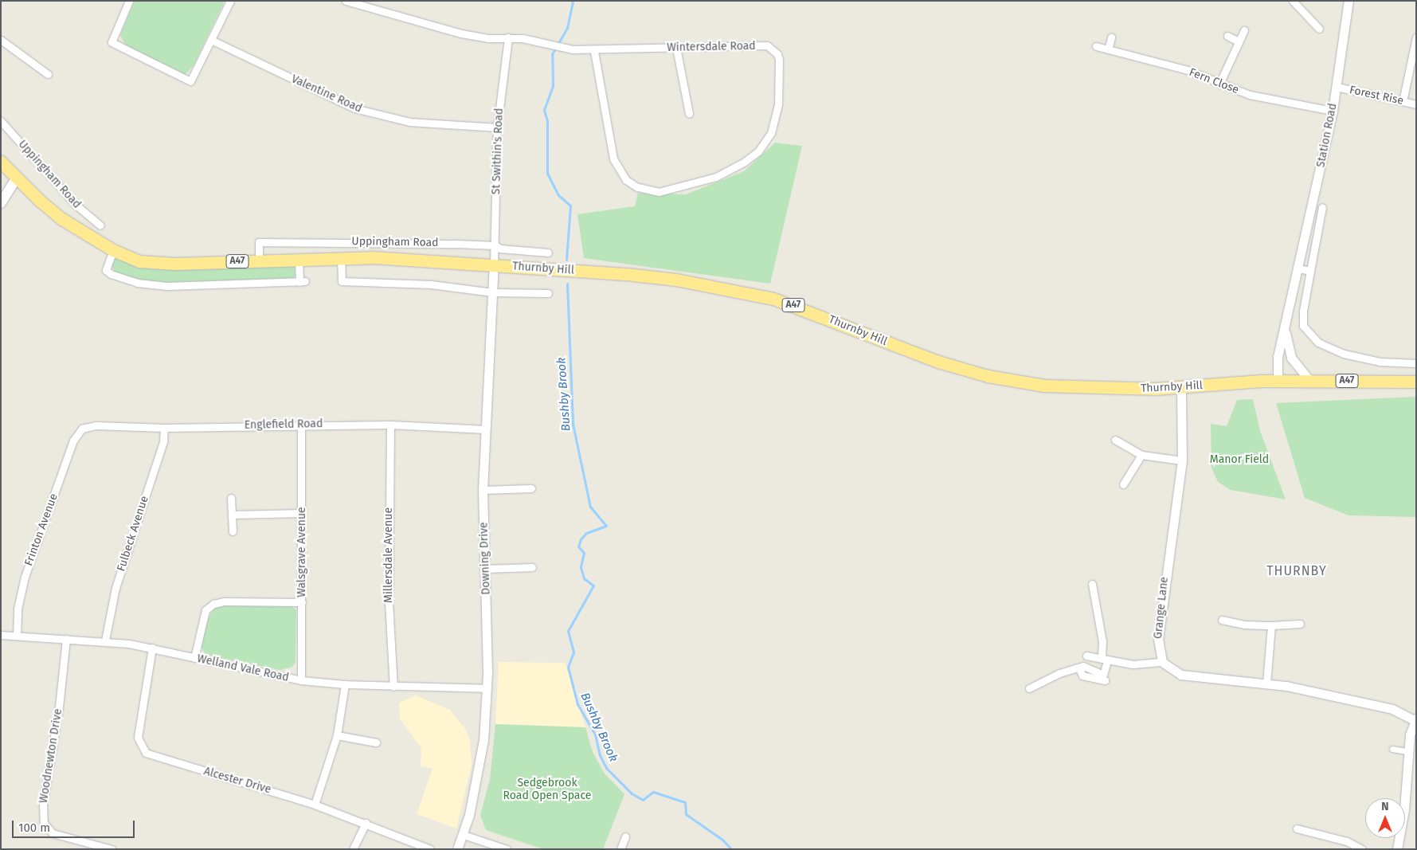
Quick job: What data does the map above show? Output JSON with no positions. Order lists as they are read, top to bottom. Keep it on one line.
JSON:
{"streets":{"highway":["Uppingham Road","A47","Thurnby Hill"],"street":["Wintersdale Road","Fern Close","Valentine Road","Forest Rise","Station Road","St Swithin's Road","Englefield Road","Frinton Avenue","Fulbeck Avenue","Walsgrave Avenue","Millersdale Avenue","Downing Drive","Grange Lane","Welland Vale Road","Woodnewton Drive","Alcester Drive"]},"crossings":[["Wintersdale Road","St Swithin's Road"],["Fern Close","Station Road"],["Valentine Road","St Swithin's Road"],["Forest Rise","Station Road"],["Station Road","Thurnby Hill"],["St Swithin's Road","Uppingham Road"],["St Swithin's Road","Thurnby Hill"],["St Swithin's Road","Downing Drive"],["Uppingham Road","Thurnby Hill"],["Uppingham Road","Downing Drive"],["Thurnby Hill","Downing Drive"],["Thurnby Hill","Grange Lane"],["Englefield Road","Frinton Avenue"],["Englefield Road","Fulbeck Avenue"],["Englefield Road","Walsgrave Avenue"],["Englefield Road","Millersdale Avenue"],["Englefield Road","Downing Drive"],["Frinton Avenue","Welland Vale Road"],["Fulbeck Avenue","Welland Vale Road"],["Walsgrave Avenue","Welland Vale Road"],["Millersdale Avenue","Welland Vale Road"],["Downing Drive","Welland Vale Road"],["Welland Vale Road","Woodnewton Drive"],["Welland Vale Road","Alcester Drive"]],"districts":["THURNBY"],"water":["Bushby Brook"],"parks":["Manor Field","Sedgebrook Road Open Space"],"scale_bar":"100 m","north":"top"}
